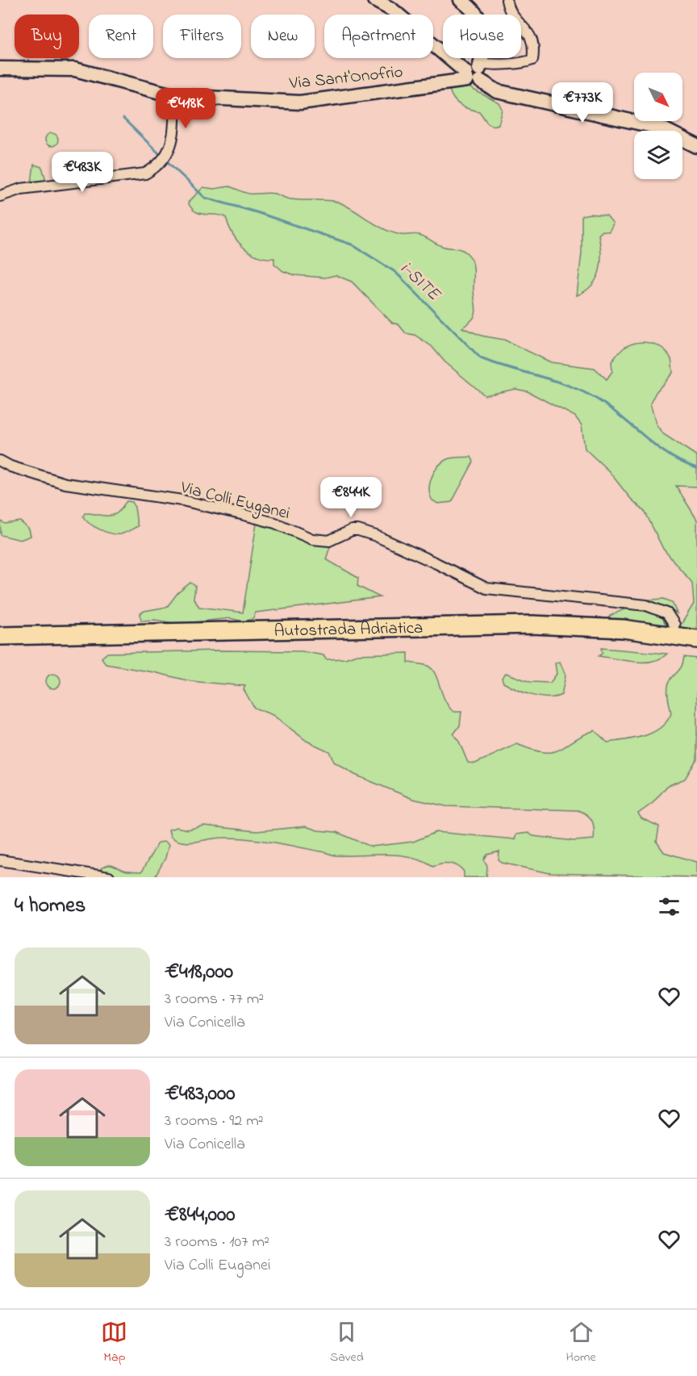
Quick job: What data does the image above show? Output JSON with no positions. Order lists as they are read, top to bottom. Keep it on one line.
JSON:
{"streets":{"highway":["Autostrada Adriatica"],"street":["Via Sant'Onofrio","Via Colli Euganei"]},"water":["i-SITE"],"north":"bottom right","page":{"chip":["Buy","Rent","Filters","New","Apartment","House"],"price":["€773K","€418K","€483K","€844K"],"heading":"4 homes","list":[{"name":"€418,000","note":"3 rooms · 77 m² · Via Conicella"},{"name":"€483,000","note":"3 rooms · 92 m² · Via Conicella"},{"name":"€844,000","note":"3 rooms · 107 m² · Via Colli Euganei"}],"tabs":["Map","Saved","Home"]}}
